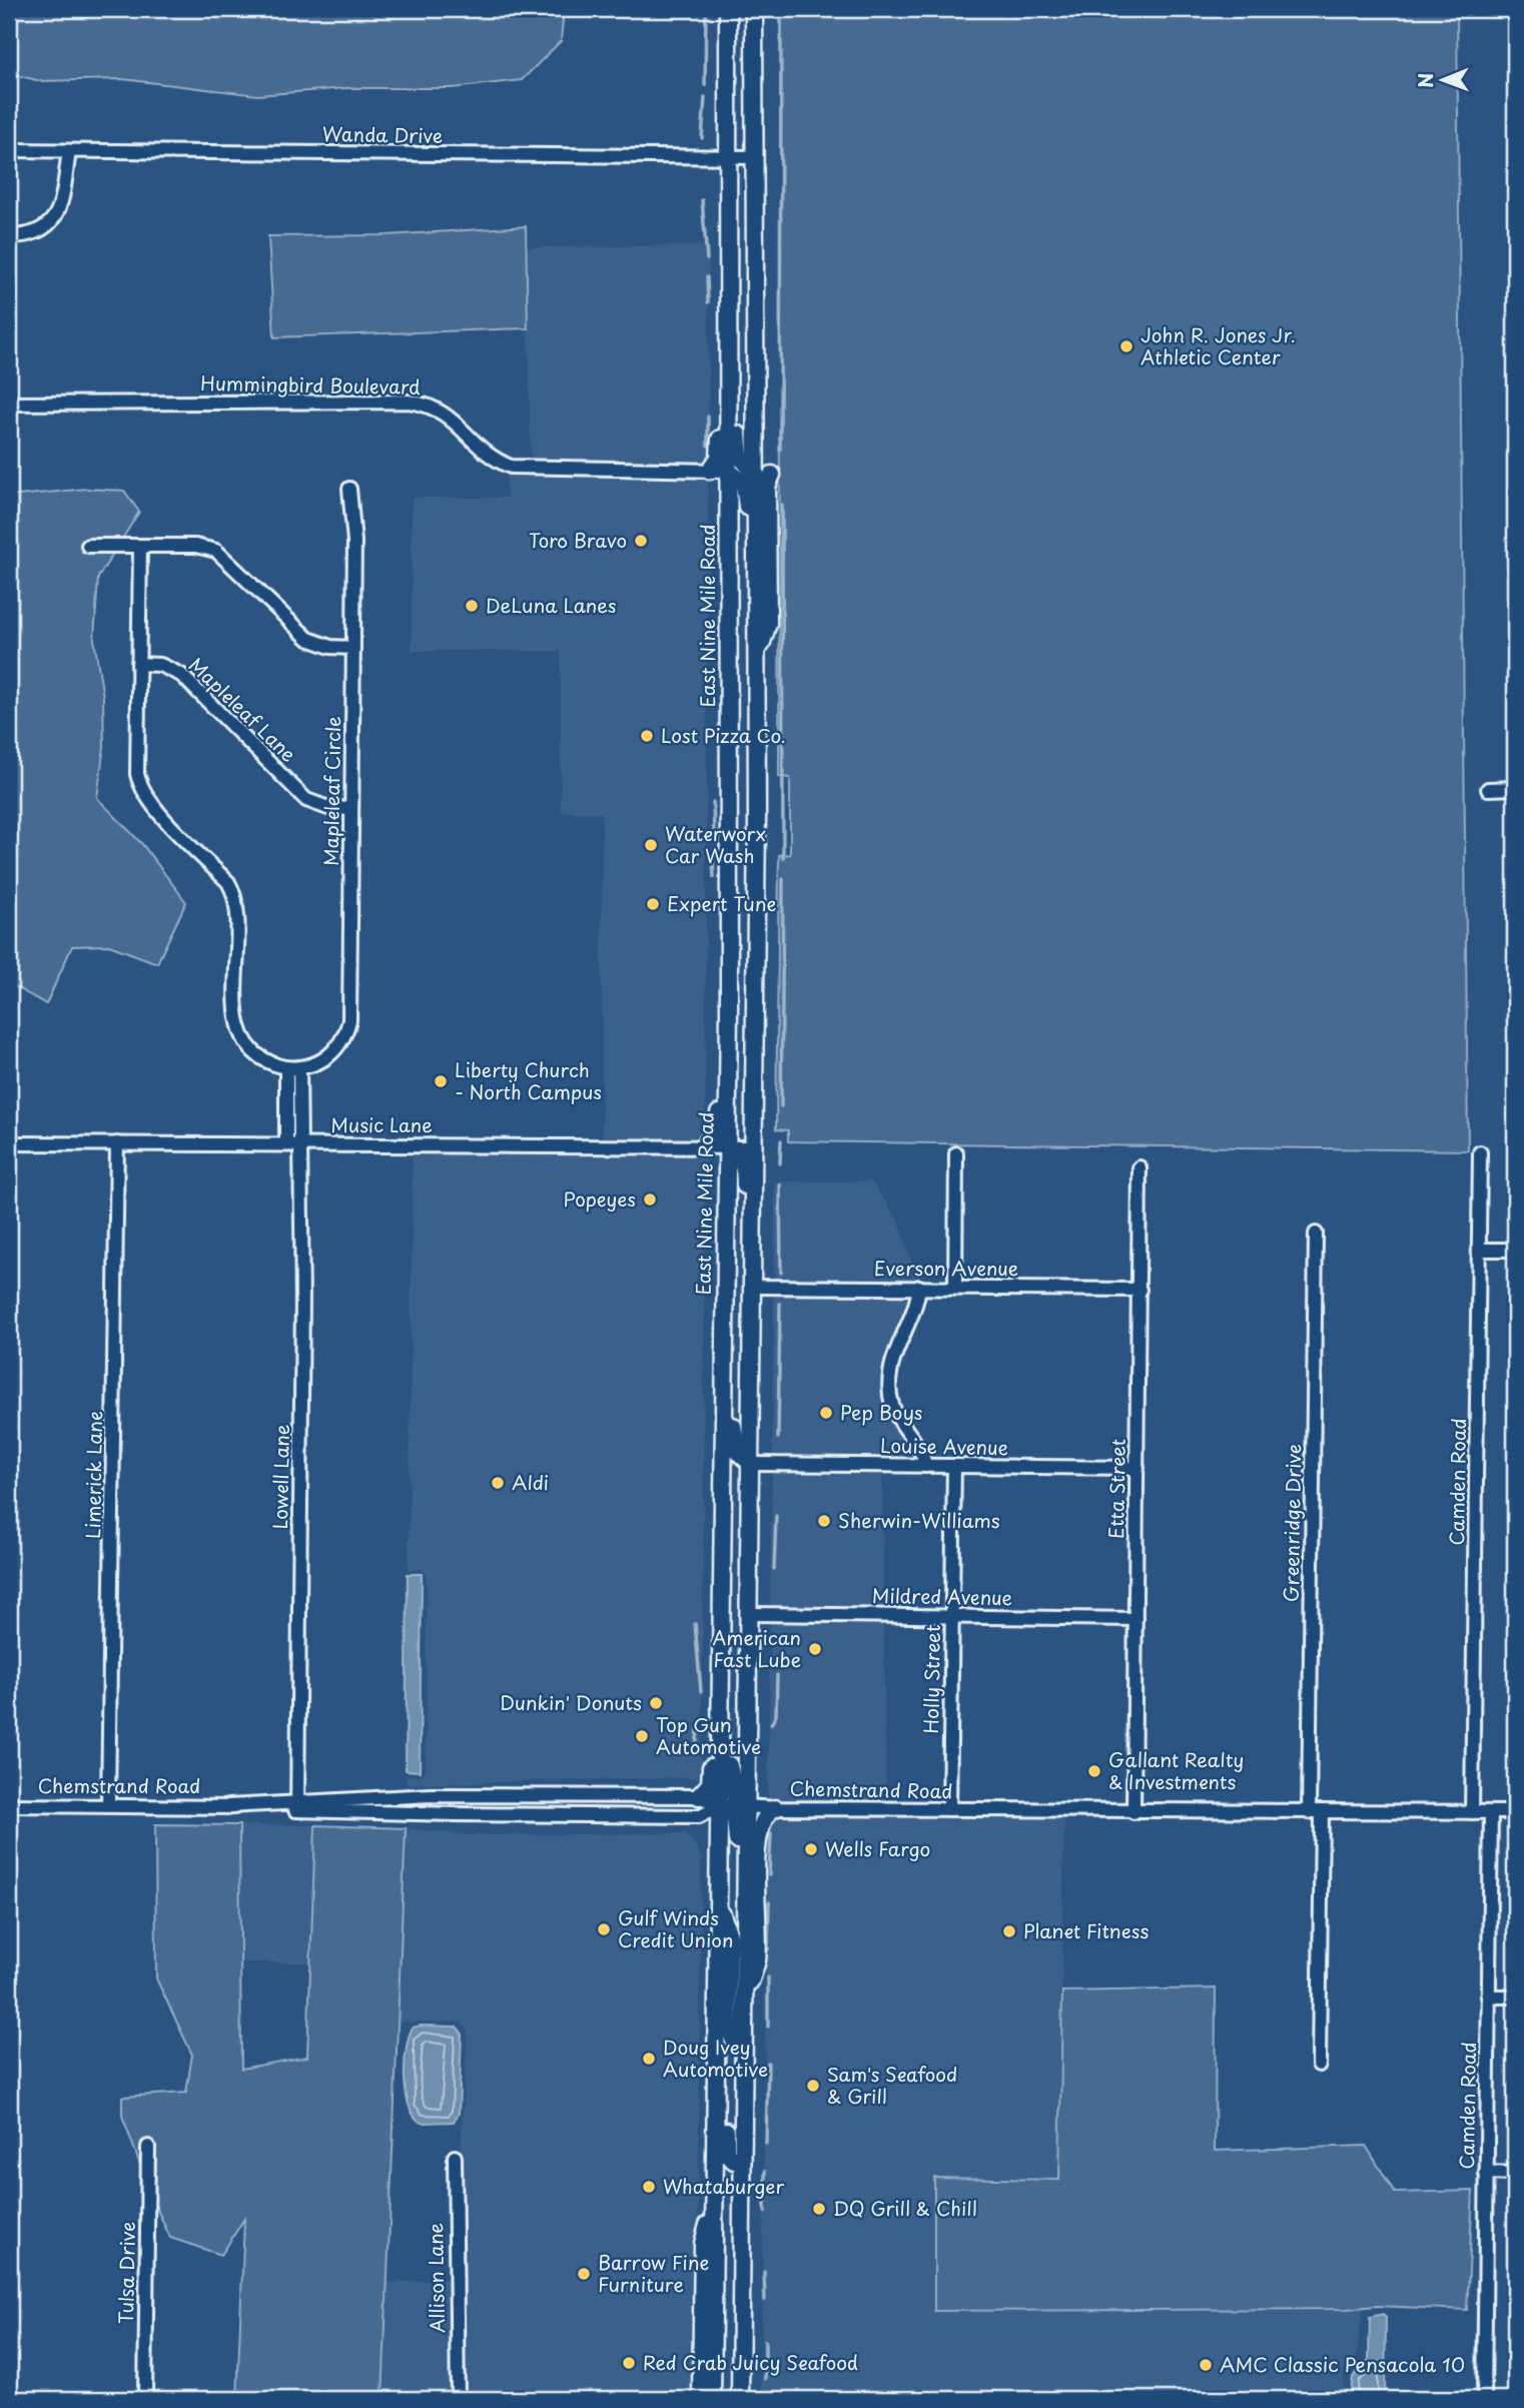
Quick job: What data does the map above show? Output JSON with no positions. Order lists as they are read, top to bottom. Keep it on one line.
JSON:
{"streets":{"main road":["East Nine Mile Road"],"street":["Wanda Drive","Hummingbird Boulevard","Mapleleaf Lane","Mapleleaf Circle","Music Lane","Everson Avenue","Louise Avenue","Limerick Lane","Lowell Lane","Camden Road","Etta Street","Greenridge Drive","Mildred Avenue","Holly Street","Chemstrand Road","Tulsa Drive","Allison Lane"]},"crossings":[["Wanda Drive","East Nine Mile Road"],["Hummingbird Boulevard","East Nine Mile Road"],["East Nine Mile Road","Music Lane"],["East Nine Mile Road","Chemstrand Road"],["Mapleleaf Lane","Mapleleaf Circle"],["Music Lane","Limerick Lane"],["Music Lane","Lowell Lane"],["Everson Avenue","Etta Street"],["Louise Avenue","Etta Street"],["Louise Avenue","Holly Street"],["Limerick Lane","Chemstrand Road"],["Lowell Lane","Chemstrand Road"],["Camden Road","Chemstrand Road"],["Etta Street","Mildred Avenue"],["Etta Street","Chemstrand Road"],["Greenridge Drive","Chemstrand Road"],["Mildred Avenue","Holly Street"],["Holly Street","Chemstrand Road"]],"places":["John R. Jones Jr. Athletic Center","Toro Bravo","DeLuna Lanes","Lost Pizza Co.","Waterworx Car Wash","Expert Tune","Liberty Church - North Campus","Popeyes","Pep Boys","Aldi","Sherwin-Williams","American Fast Lube","Dunkin' Donuts","Top Gun Automotive","Gallant Realty & Investments","Wells Fargo","Gulf Winds Credit Union","Planet Fitness","Doug Ivey Automotive","Sam's Seafood & Grill","Whataburger","DQ Grill & Chill","Barrow Fine Furniture","Red Crab Juicy Seafood","AMC Classic Pensacola 10"],"north":"left"}
